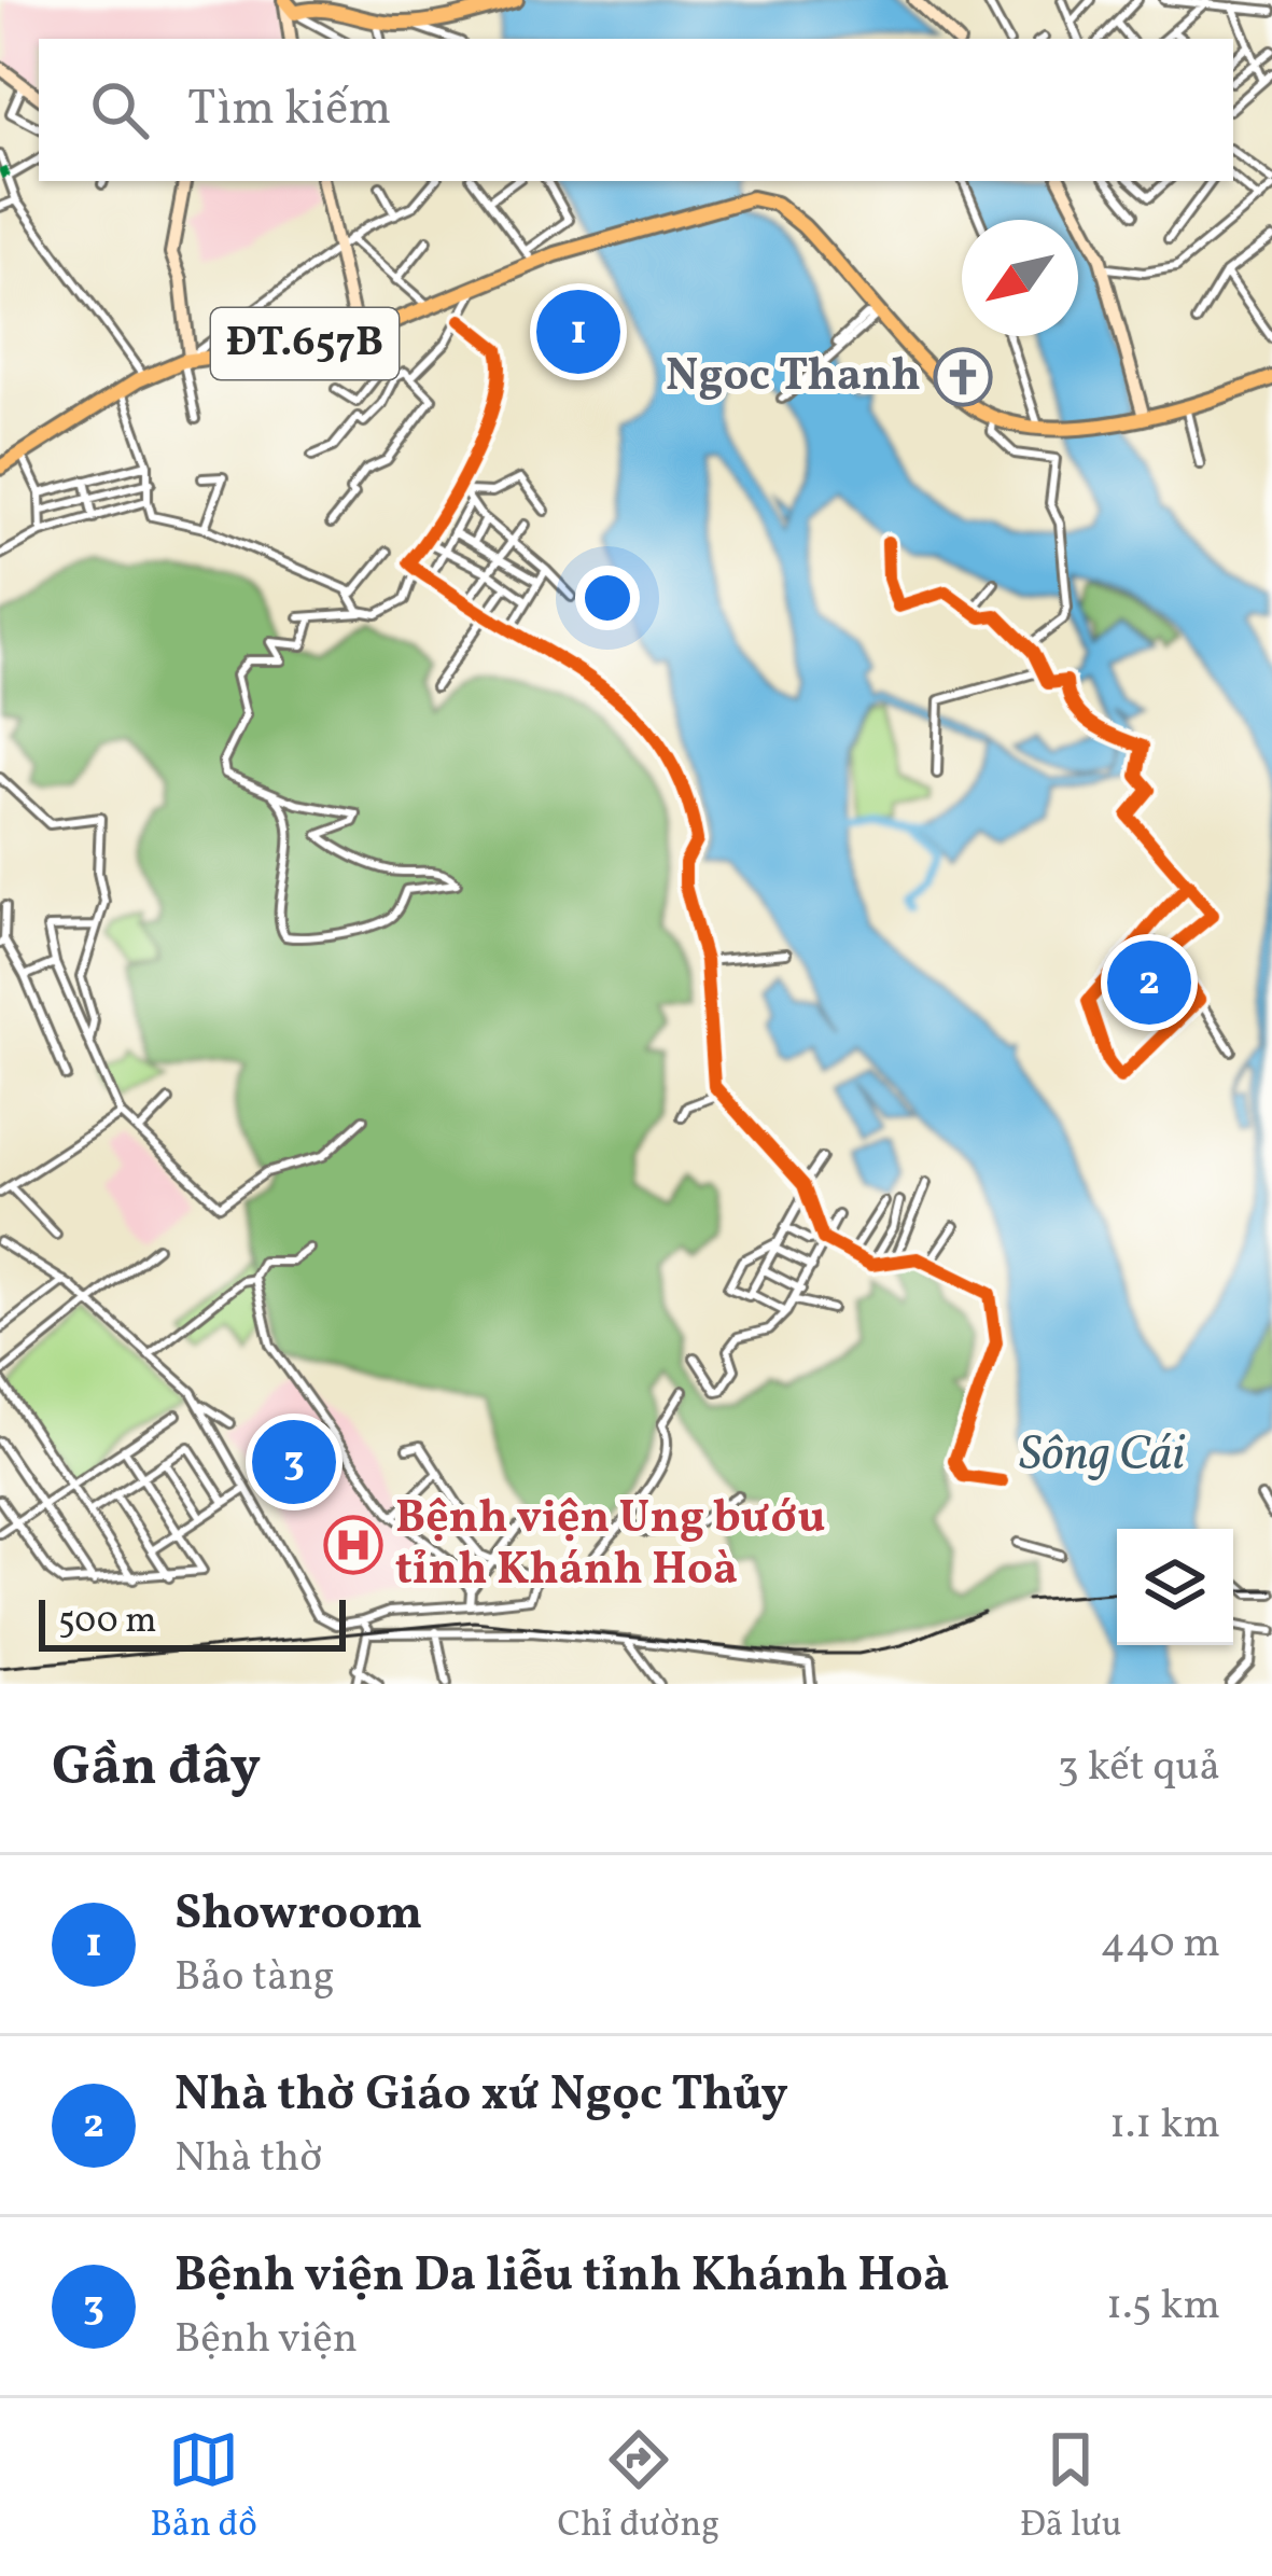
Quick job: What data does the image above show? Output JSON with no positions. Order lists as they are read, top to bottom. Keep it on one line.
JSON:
{"streets":{"main road":["ĐT.657B"]},"water":["Sông Cái"],"places":{"church":["Ngoc Thanh"],"hospital":["Bệnh viện Ung bướu tỉnh Khánh Hoà"]},"scale_bar":"500 m","north":"bottom left","page":{"search":"Tìm kiếm","pins":["1","2","3"],"scale":"500 m","heading":["Gần đây","3 kết quả"],"list":[{"mark":"1","name":"Showroom","note":"Bảo tàng","value":"440 m"},{"mark":"2","name":"Nhà thờ Giáo xứ Ngọc Thủy","note":"Nhà thờ","value":"1.1 km"},{"mark":"3","name":"Bệnh viện Da liễu tỉnh Khánh Hoà","note":"Bệnh viện","value":"1.5 km"}],"nav":["Bản đồ","Chỉ đường","Đã lưu"]}}
